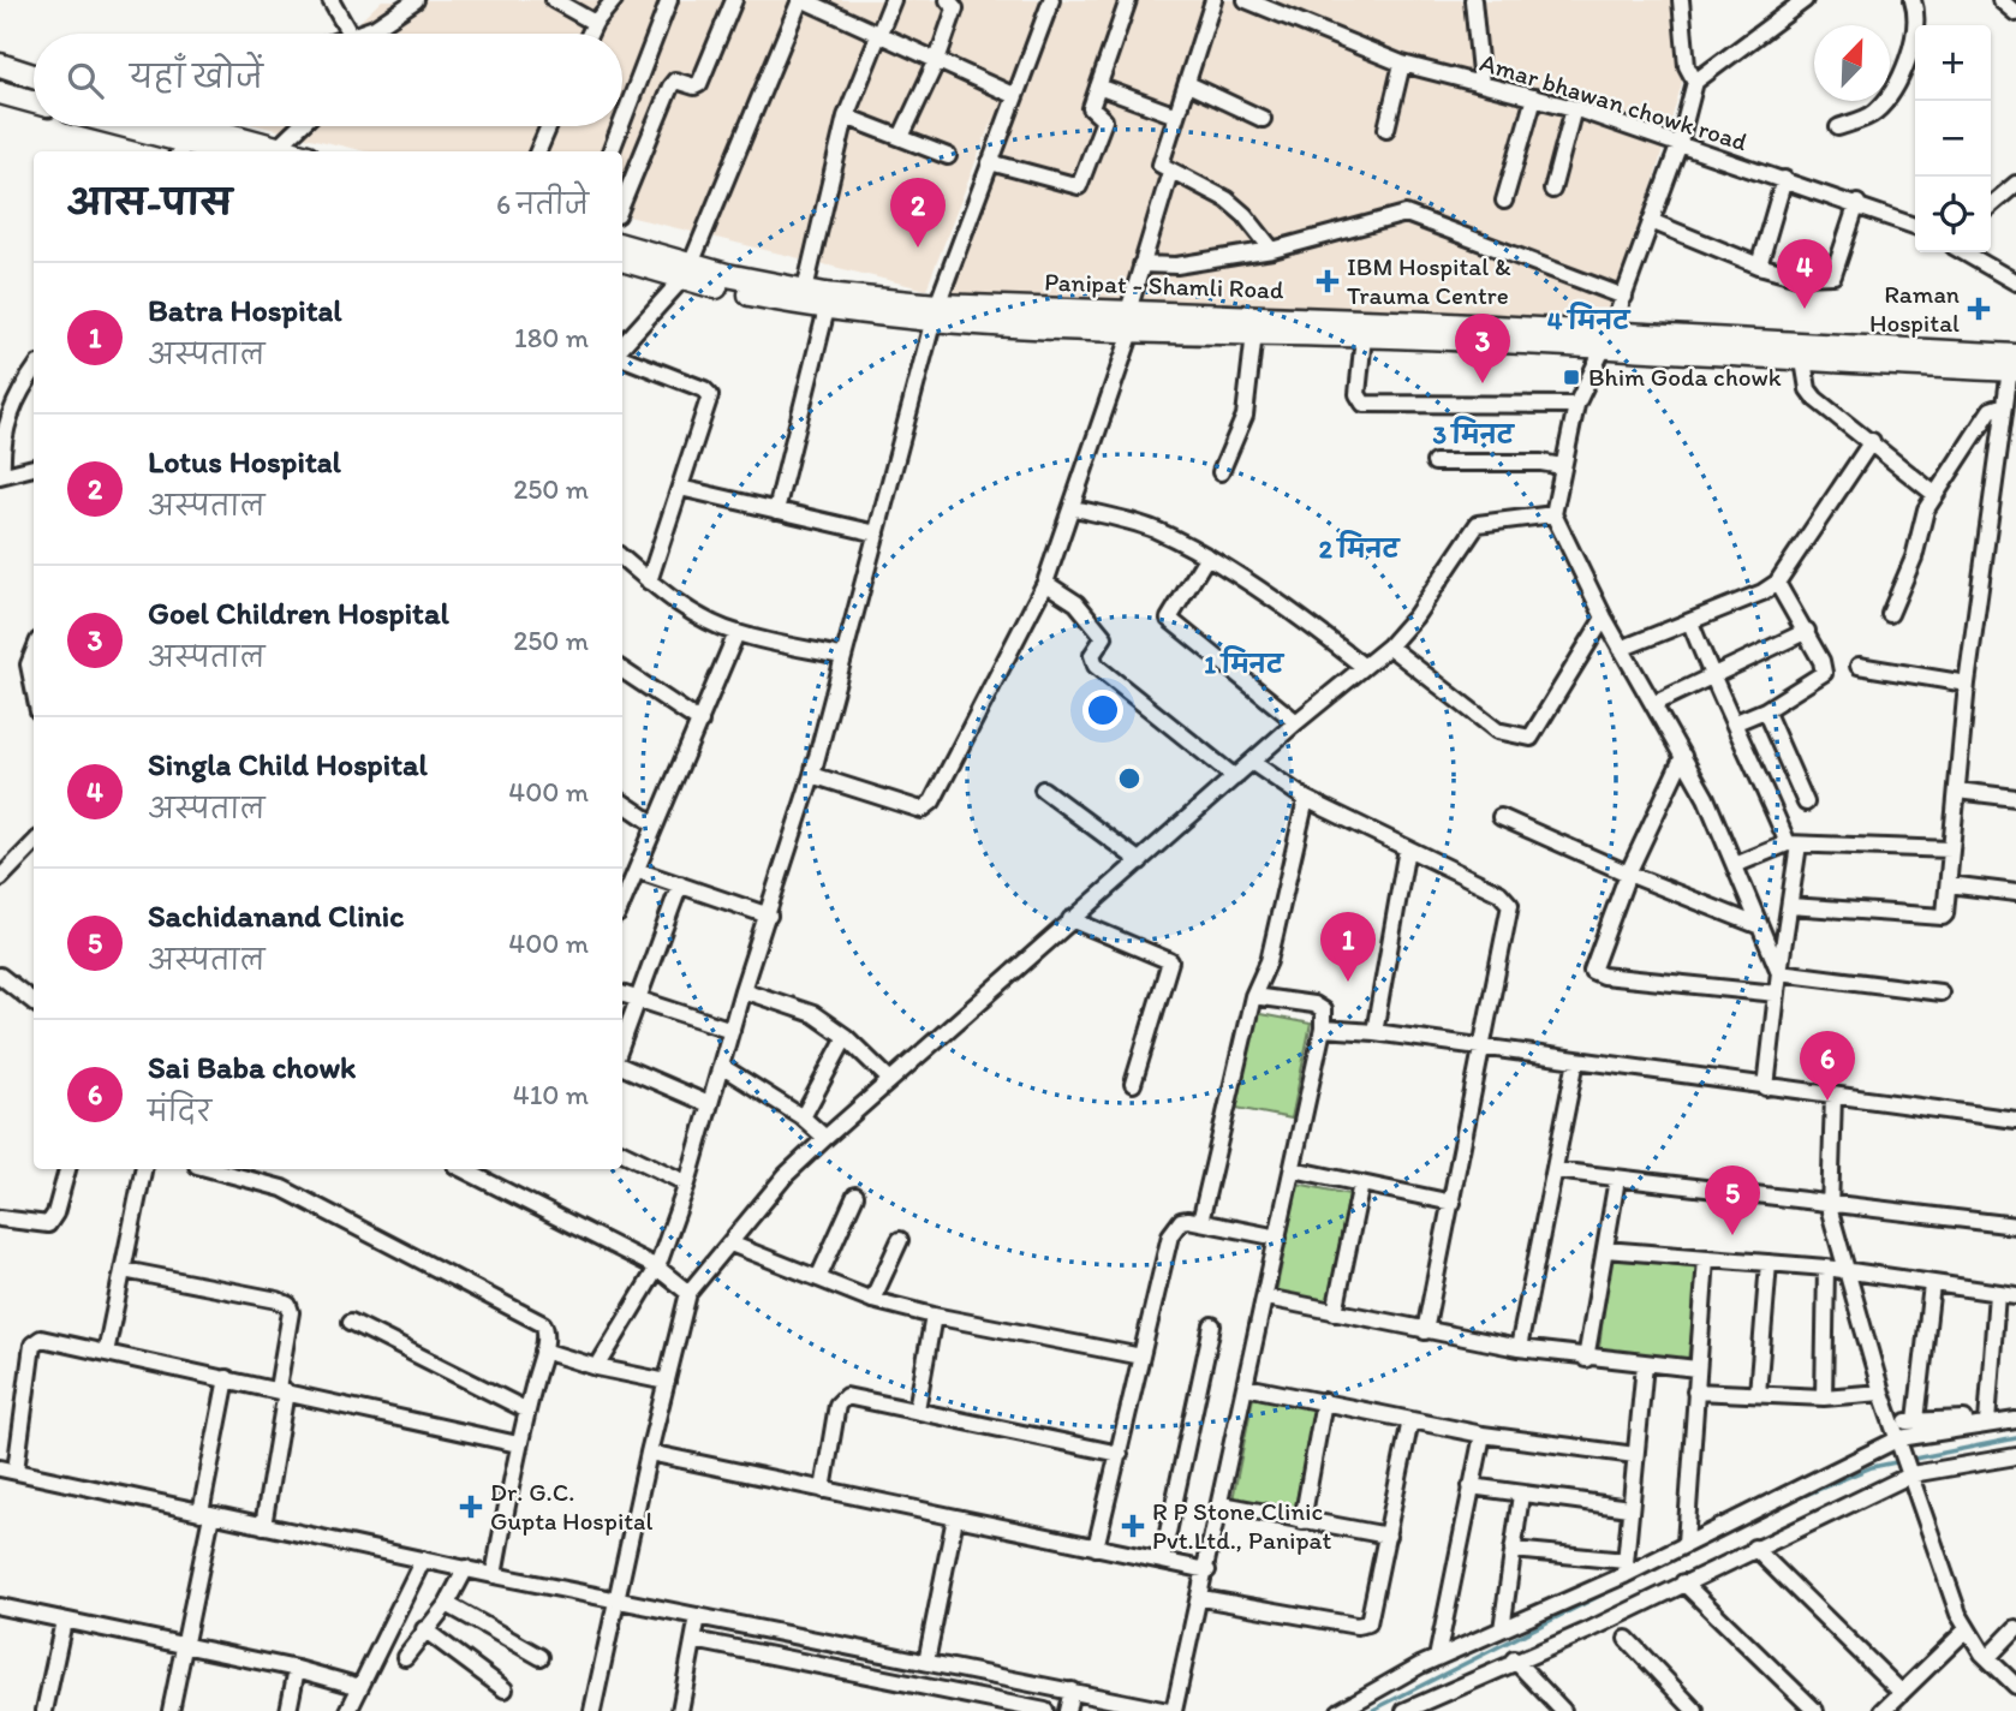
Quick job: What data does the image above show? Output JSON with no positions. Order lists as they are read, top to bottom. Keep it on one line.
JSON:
{"streets":{"highway":["Panipat - Shamli Road"],"street":["Amar bhawan chowk road"]},"places":{"health":["IBM Hospital & Trauma Centre","Raman Hospital","Dr. G.C. Gupta Hospital","R P Stone Clinic Pvt.Ltd., Panipat"],"transit":["Bhim Goda chowk"]},"north":"top right","page":{"map_buttons":["+","−"],"search":"यहाँ खोजें","heading":["आस-पास","6 नतीजे"],"pins":["2","4","3","1","6","5"],"list":[{"mark":"1","name":"Batra Hospital","note":"अस्पताल","value":"180 m"},{"mark":"2","name":"Lotus Hospital","note":"अस्पताल","value":"250 m"},{"mark":"3","name":"Goel Children Hospital","note":"अस्पताल","value":"250 m"},{"mark":"4","name":"Singla Child Hospital","note":"अस्पताल","value":"400 m"},{"mark":"5","name":"Sachidanand Clinic","note":"अस्पताल","value":"400 m"},{"mark":"6","name":"Sai Baba chowk","note":"मंदिर","value":"410 m"}]},"rings":["4 मिनट","3 मिनट","2 मिनट","1 मिनट"]}
